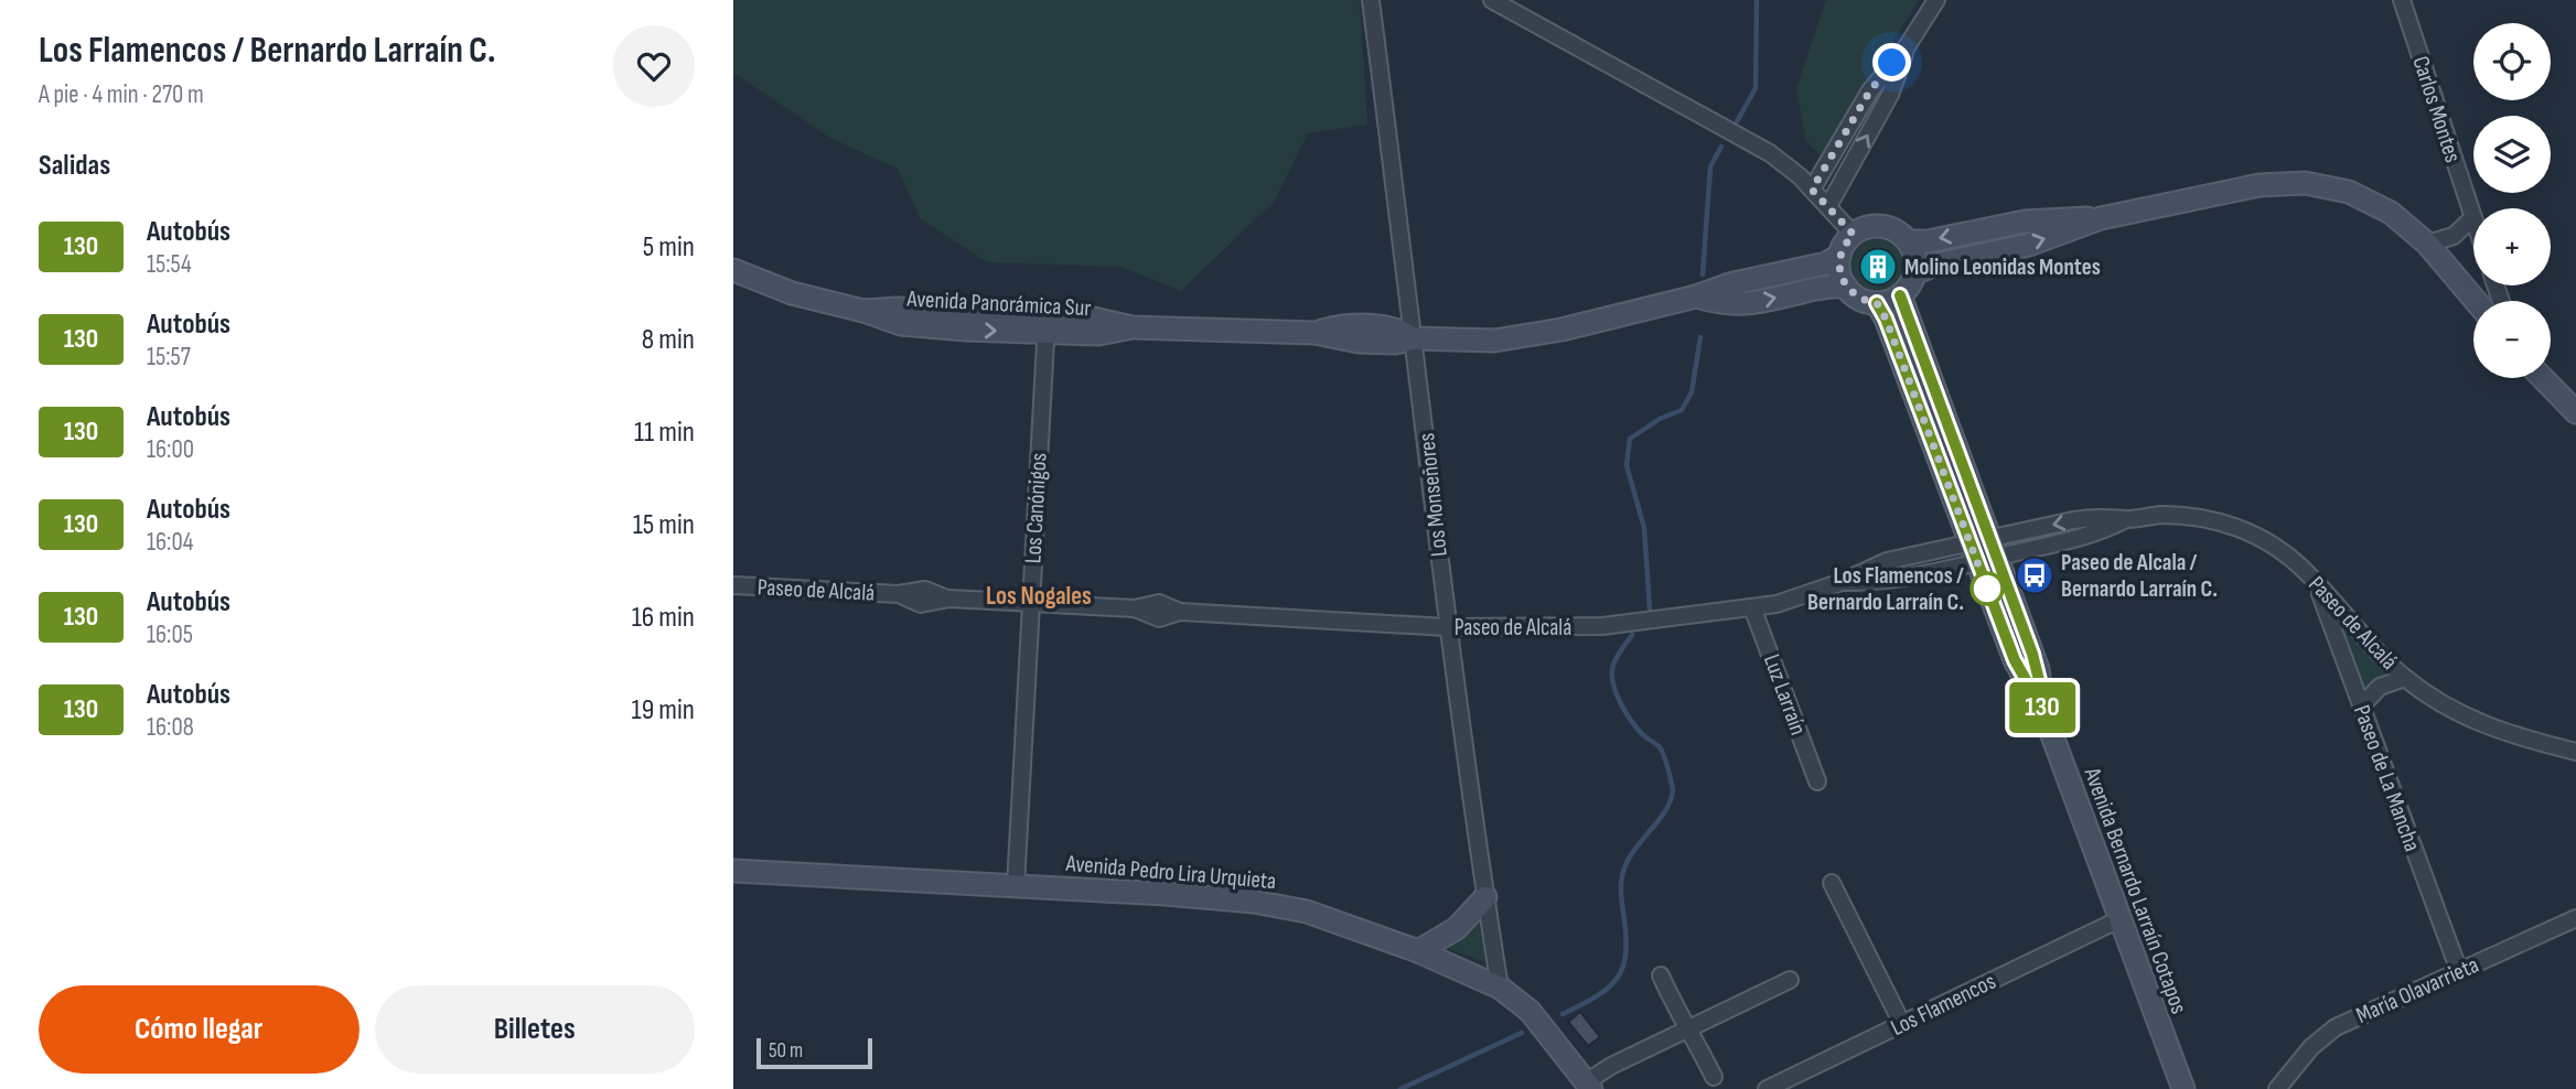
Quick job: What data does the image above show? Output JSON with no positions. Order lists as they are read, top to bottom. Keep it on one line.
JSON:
{"streets":{"street":["Carlos Montes","Avenida Panorámica Sur","Los Monseñores","Los Canónigos","Paseo de Alcalá","Luz Larraín","Paseo de La Mancha","Avenida Pedro Lira Urquieta","Avenida Bernardo Larraín Cotapos","María Olavarrieta","Los Flamencos"]},"crossings":[["Avenida Panorámica Sur","Los Monseñores"],["Avenida Panorámica Sur","Los Canónigos"],["Avenida Panorámica Sur","Avenida Bernardo Larraín Cotapos"],["Los Monseñores","Paseo de Alcalá"],["Los Monseñores","Avenida Pedro Lira Urquieta"],["Los Canónigos","Paseo de Alcalá"],["Los Canónigos","Avenida Pedro Lira Urquieta"],["Paseo de Alcalá","Luz Larraín"],["Paseo de Alcalá","Paseo de La Mancha"],["Paseo de Alcalá","Avenida Bernardo Larraín Cotapos"],["Paseo de La Mancha","María Olavarrieta"],["Avenida Bernardo Larraín Cotapos","Los Flamencos"]],"districts":["Los Nogales"],"places":{"building":["Molino Leonidas Montes"],"bus stop":["Paseo de Alcala / Bernardo Larraín C."],"other":["Los Flamencos / Bernardo Larraín C."]},"lines":["bus line 130"],"scale_bar":"50 m","page":{"heading":[["Los Flamencos / Bernardo Larraín C.","A pie · 4 min · 270 m"],"Salidas"],"on_map":"130","map_buttons":["+","−"],"list":[{"mark":"130","name":"Autobús","note":"15:54","value":"5 min"},{"mark":"130","name":"Autobús","note":"15:57","value":"8 min"},{"mark":"130","name":"Autobús","note":"16:00","value":"11 min"},{"mark":"130","name":"Autobús","note":"16:04","value":"15 min"},{"mark":"130","name":"Autobús","note":"16:05","value":"16 min"},{"mark":"130","name":"Autobús","note":"16:08","value":"19 min"}],"buttons":["Cómo llegar","Billetes"],"scale":"50 m"}}
